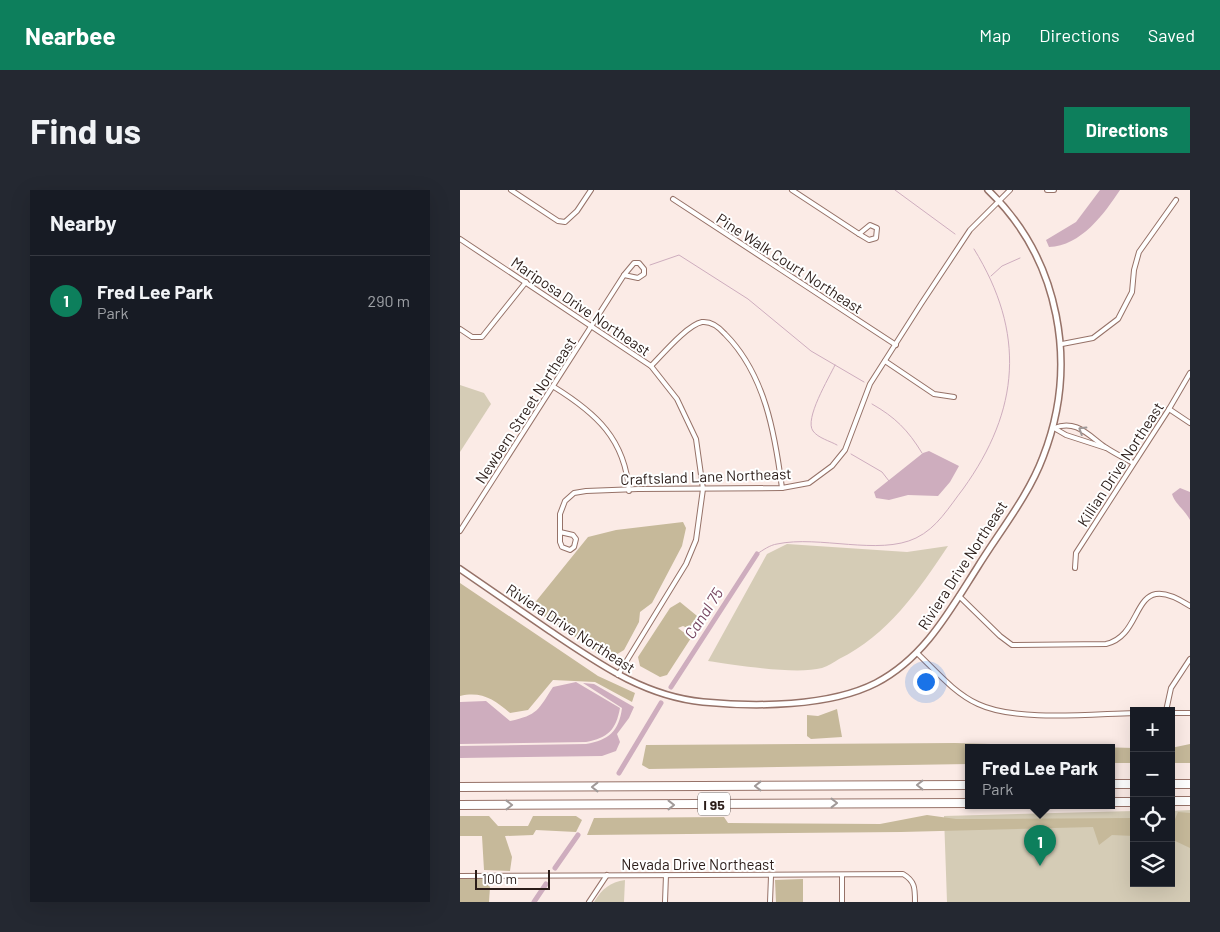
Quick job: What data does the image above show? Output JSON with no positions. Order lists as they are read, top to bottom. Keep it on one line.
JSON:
{"streets":{"highway":["I 95"],"street":["Pine Walk Court Northeast","Mariposa Drive Northeast","Newbern Street Northeast","Killian Drive Northeast","Craftsland Lane Northeast","Riviera Drive Northeast","Nevada Drive Northeast"]},"crossings":[["Pine Walk Court Northeast","Craftsland Lane Northeast"],["Mariposa Drive Northeast","Newbern Street Northeast"],["Mariposa Drive Northeast","Craftsland Lane Northeast"],["Mariposa Drive Northeast","Riviera Drive Northeast"],["Craftsland Lane Northeast","Riviera Drive Northeast"]],"water":["Canal 75"],"scale_bar":"100 m","page":{"header":"Nearbee","nav":["Map","Directions","Saved"],"buttons":"Directions","title":"Find us","heading":"Nearby","list":[{"mark":"1","name":"Fred Lee Park","note":"Park","value":"290 m"}],"map_buttons":["+","−"],"popup":["Fred Lee Park","Park"],"pins":"1","scale":"100 m"}}
